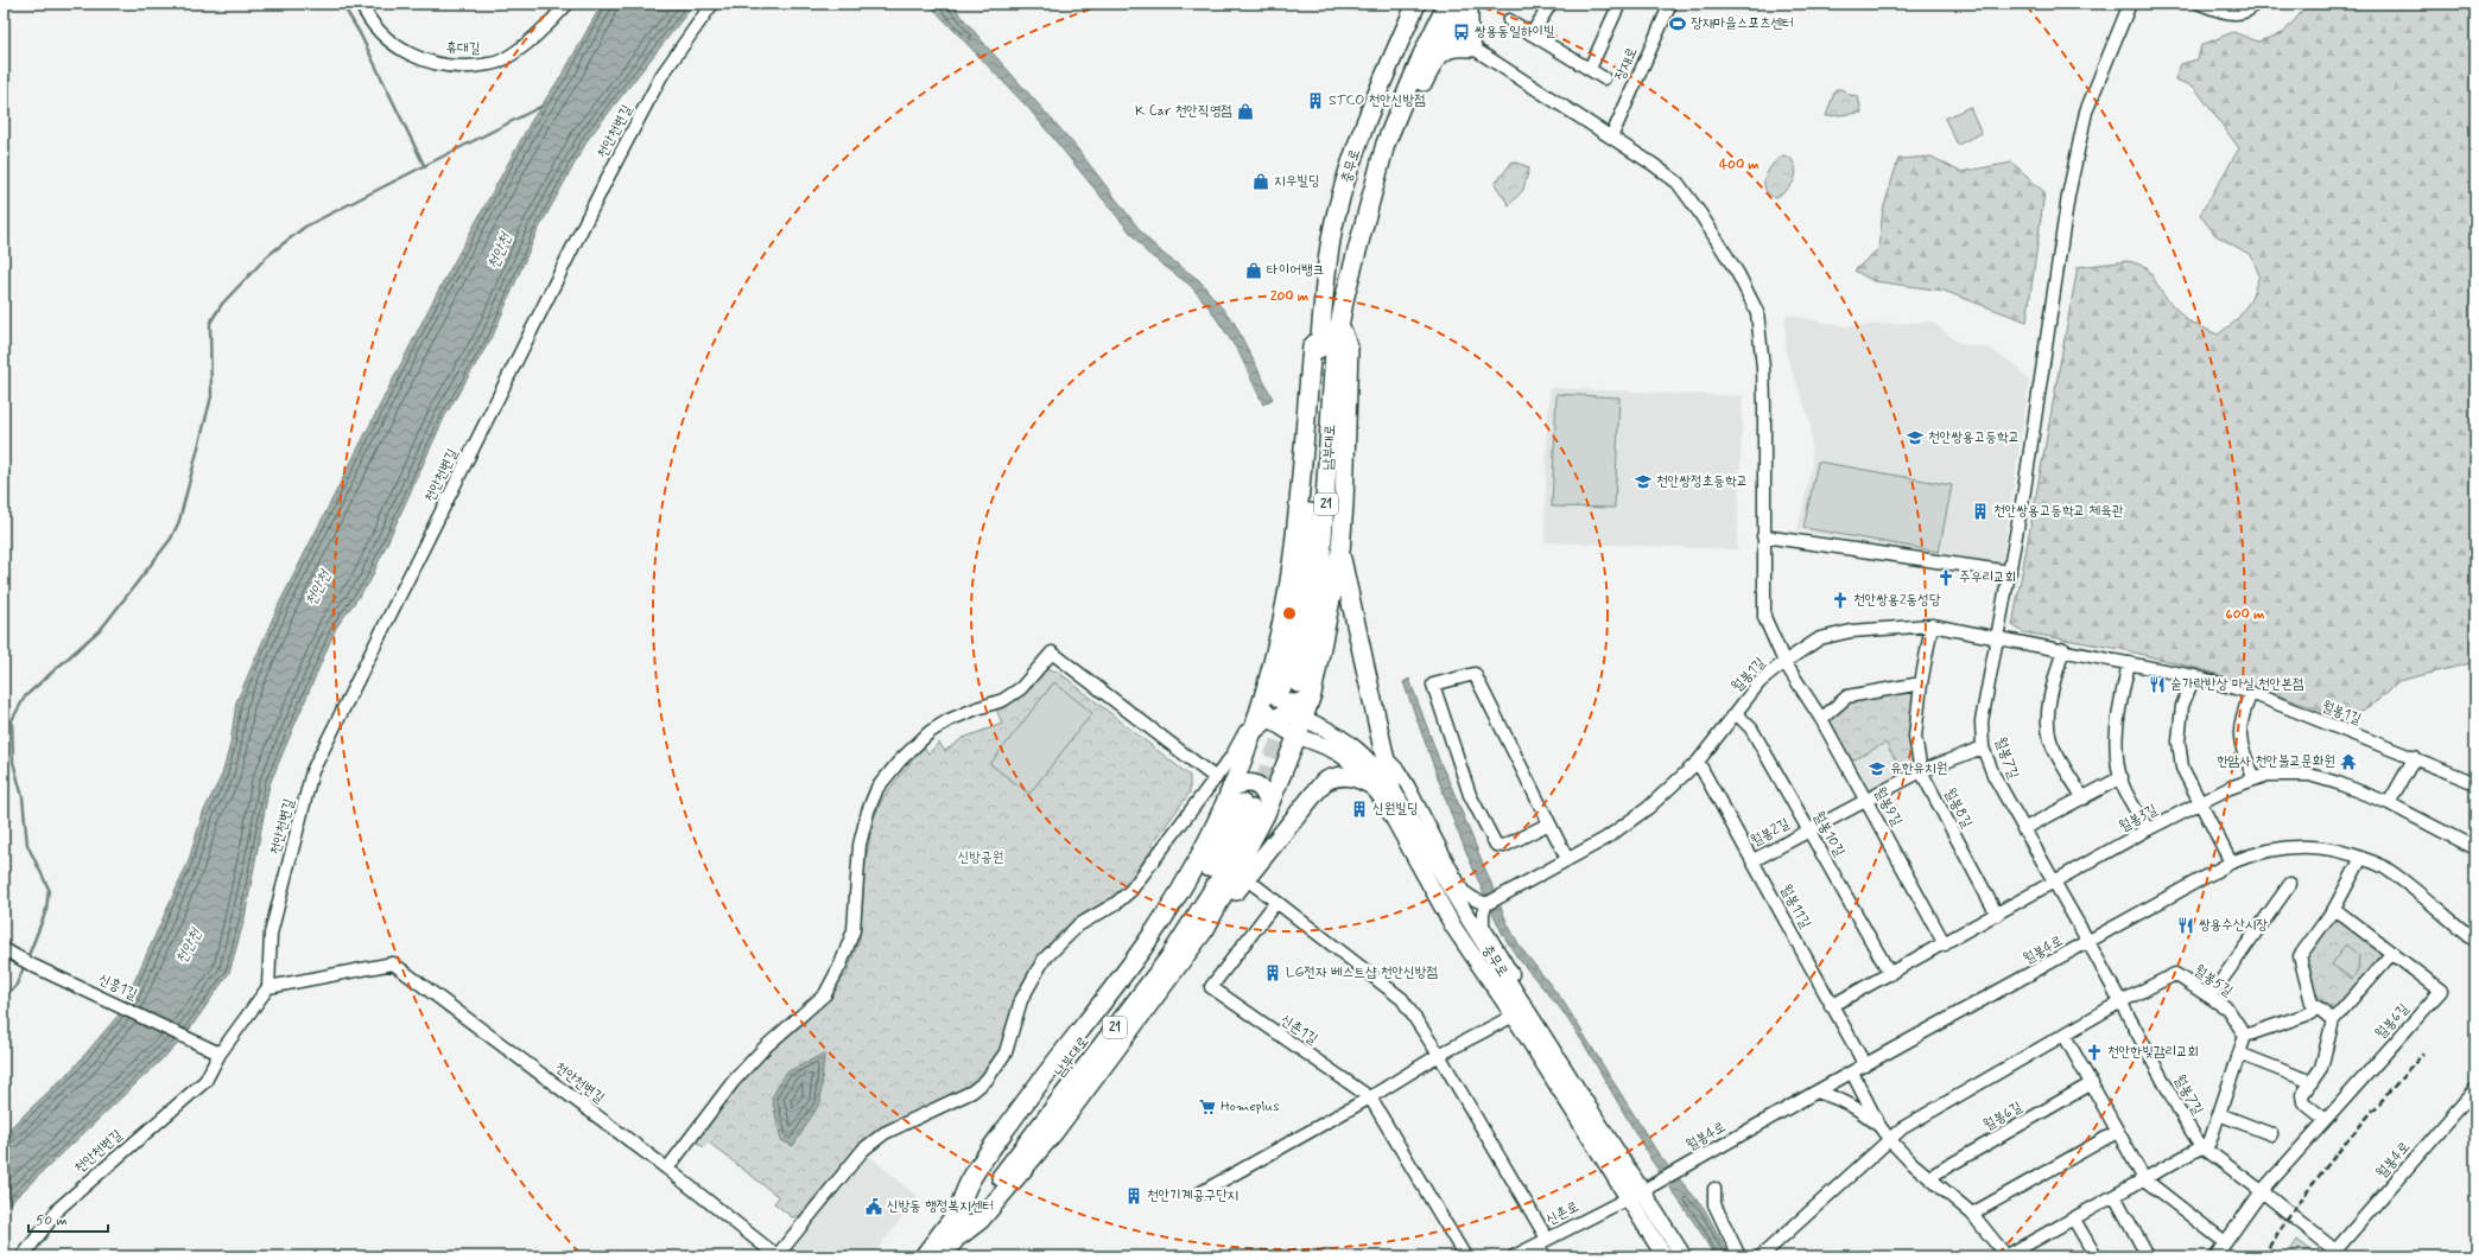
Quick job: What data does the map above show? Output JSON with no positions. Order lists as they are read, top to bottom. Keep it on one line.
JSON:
{"streets":{"highway":["충무로","남부대로","21"],"street":["휴대길","장재로","천안천변길","월봉1길","월봉7길","월봉9길","월봉8길","월봉3길","월봉2길","월봉10길","월봉11길","월봉4로","월봉5길","신흥1길","월봉6길","신촌1길","신촌로"]},"crossings":[["장재로","월봉9길"],["천안천변길","신흥1길"],["충무로","남부대로"],["충무로","월봉4로"],["충무로","신촌로"],["월봉1길","월봉7길"],["월봉1길","월봉9길"],["월봉1길","월봉8길"],["월봉1길","월봉10길"],["월봉1길","월봉11길"],["월봉7길","월봉3길"],["월봉7길","월봉2길"],["월봉7길","월봉4로"],["월봉7길","월봉5길"],["월봉7길","월봉6길"],["월봉9길","월봉3길"],["월봉9길","월봉2길"],["월봉8길","월봉3길"],["월봉8길","월봉2길"],["월봉3길","월봉10길"],["월봉3길","월봉11길"],["월봉2길","월봉10길"],["월봉2길","월봉11길"],["월봉11길","월봉4로"],["월봉4로","신촌로"]],"water":["천안천"],"parks":["신방공원"],"places":{"sports":["장재마을스포츠센터"],"bus stop":["쌍용동일하이빌"],"building":["STCO 천안신방점","천안쌍용고등학교 체육관","신원빌딩","LG전자 베스트샵 천안신방점","천안기계공구단지"],"shop":["K Car 천안직영점","지우빌딩","타이어뱅크"],"school or university":["천안쌍용고등학교","천안쌍정초등학교","유한유치원"],"church":["주우리교회","천안쌍용2동성당","천안한빛감리교회"],"restaurant":["숟가락반상 마실 천안본점","쌍용수산시장"],"temple":["한암사 천안불교문화원"],"supermarket":["Homeplus"],"public building":["신방동 행정복지센터"]},"scale_bar":"50 m","rings":["400 m","200 m","600 m"]}
